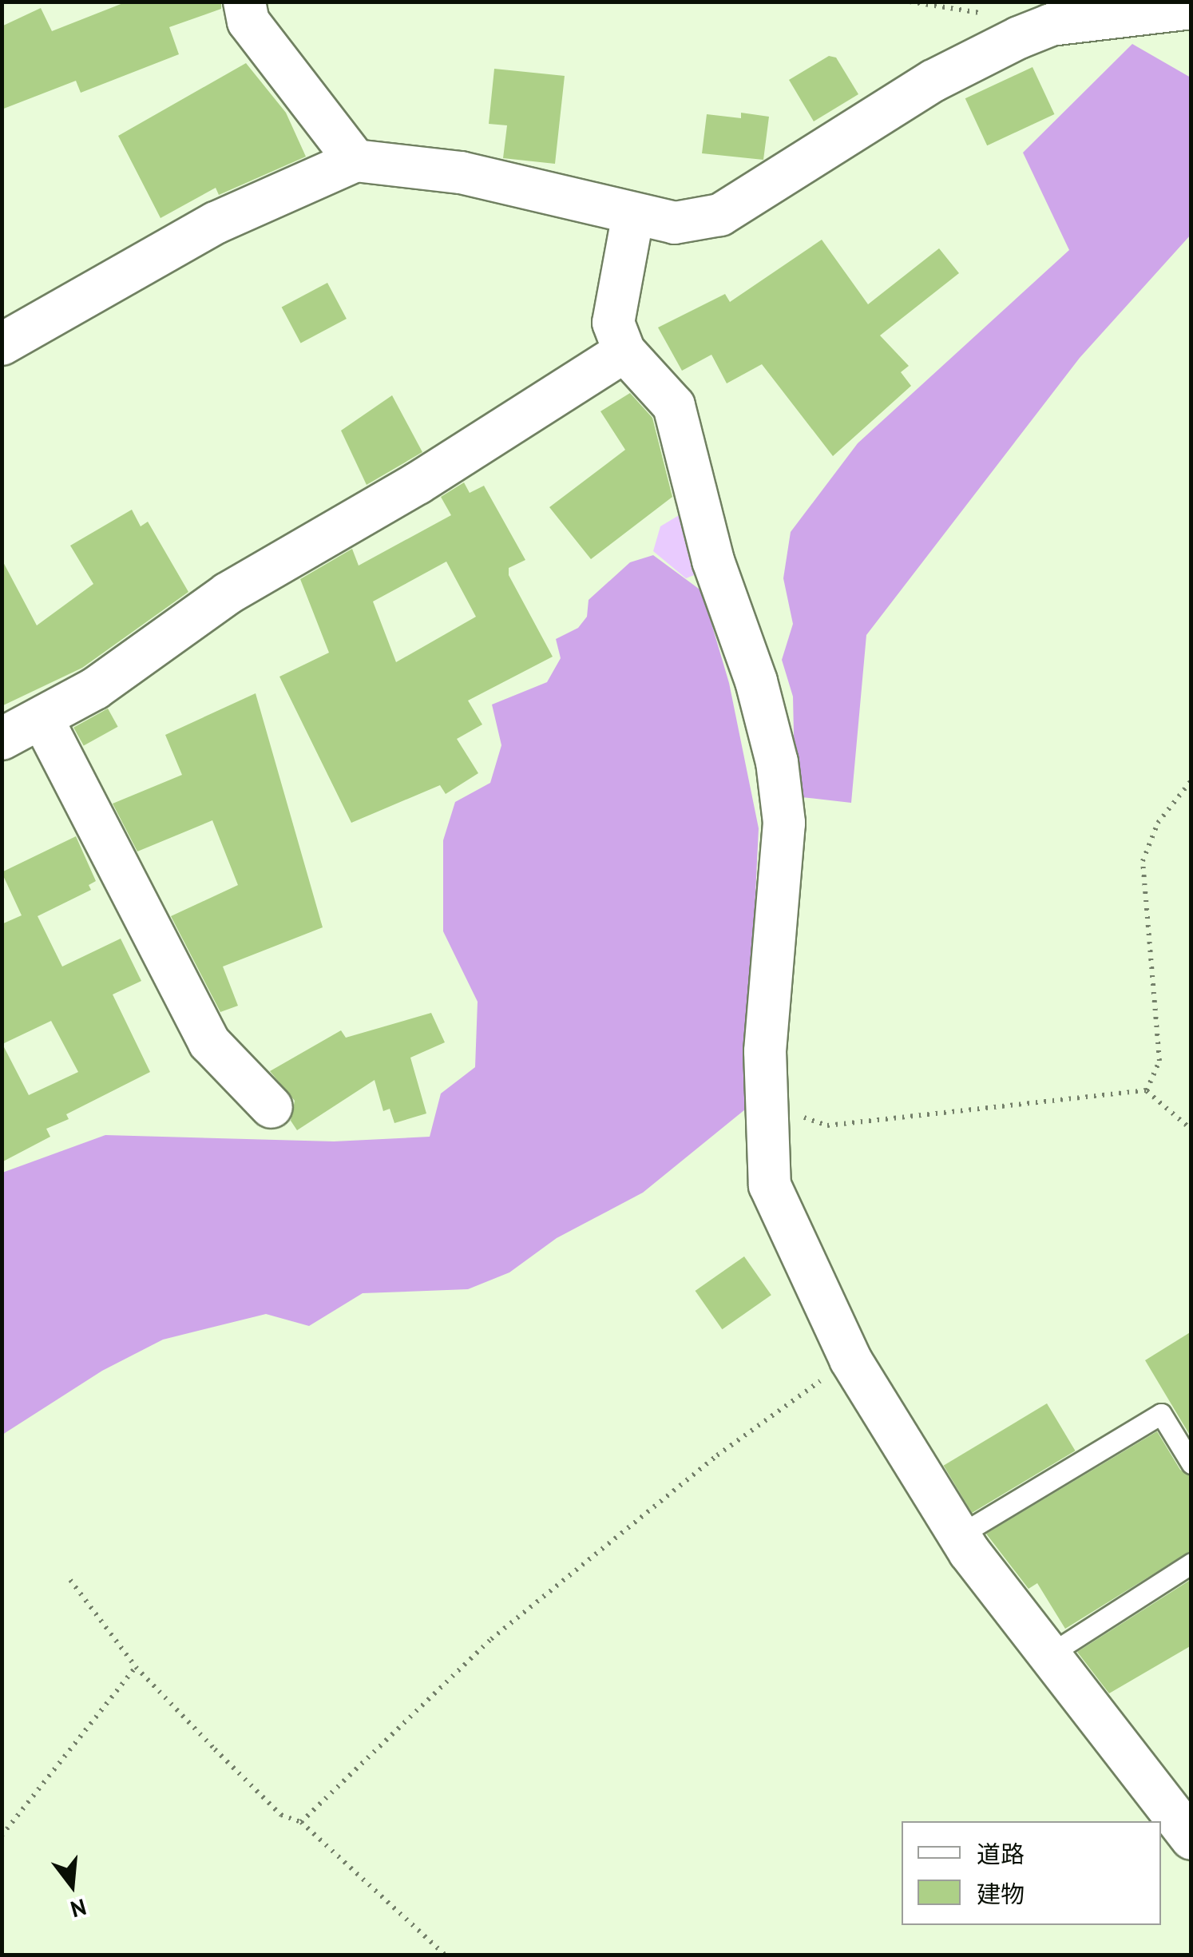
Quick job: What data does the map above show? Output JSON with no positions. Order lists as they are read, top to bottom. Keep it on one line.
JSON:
{"legend":["道路","建物"],"north":"bottom"}
